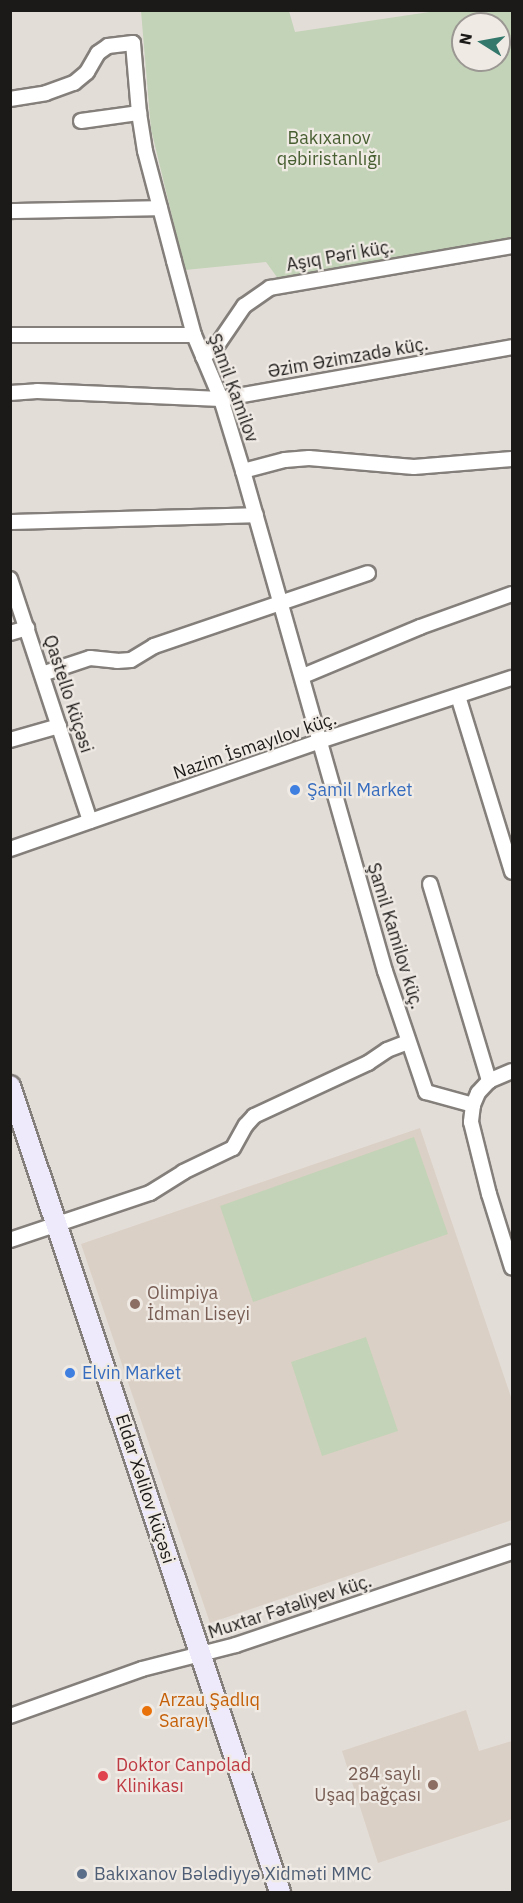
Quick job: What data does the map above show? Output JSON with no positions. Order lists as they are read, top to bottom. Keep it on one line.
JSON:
{"streets":{"street":["Aşıq Pəri küç.","Əzim Əzimzadə küç.","Şamil Kamilov","Qastello küçəsi","Nazim İsmayılov küç.","Şamil Kamilov küç.","Eldar Xəlilov küçəsi","Muxtar Fətəliyev küç."]},"crossings":[["Aşıq Pəri küç.","Şamil Kamilov"],["Əzim Əzimzadə küç.","Şamil Kamilov"],["Şamil Kamilov","Nazim İsmayılov küç."],["Şamil Kamilov","Şamil Kamilov küç."],["Qastello küçəsi","Nazim İsmayılov küç."],["Nazim İsmayılov küç.","Şamil Kamilov küç."],["Eldar Xəlilov küçəsi","Muxtar Fətəliyev küç."]],"parks":["Bakıxanov qəbiristanlığı"],"places":["Şamil Market","Olimpiya İdman Liseyi","Elvin Market","Arzau Şadlıq Sarayı","Doktor Canpolad Klinikası","284 saylı Uşaq bağçası","Bakıxanov Bələdiyyə Xidməti MMC"],"north":"left"}
